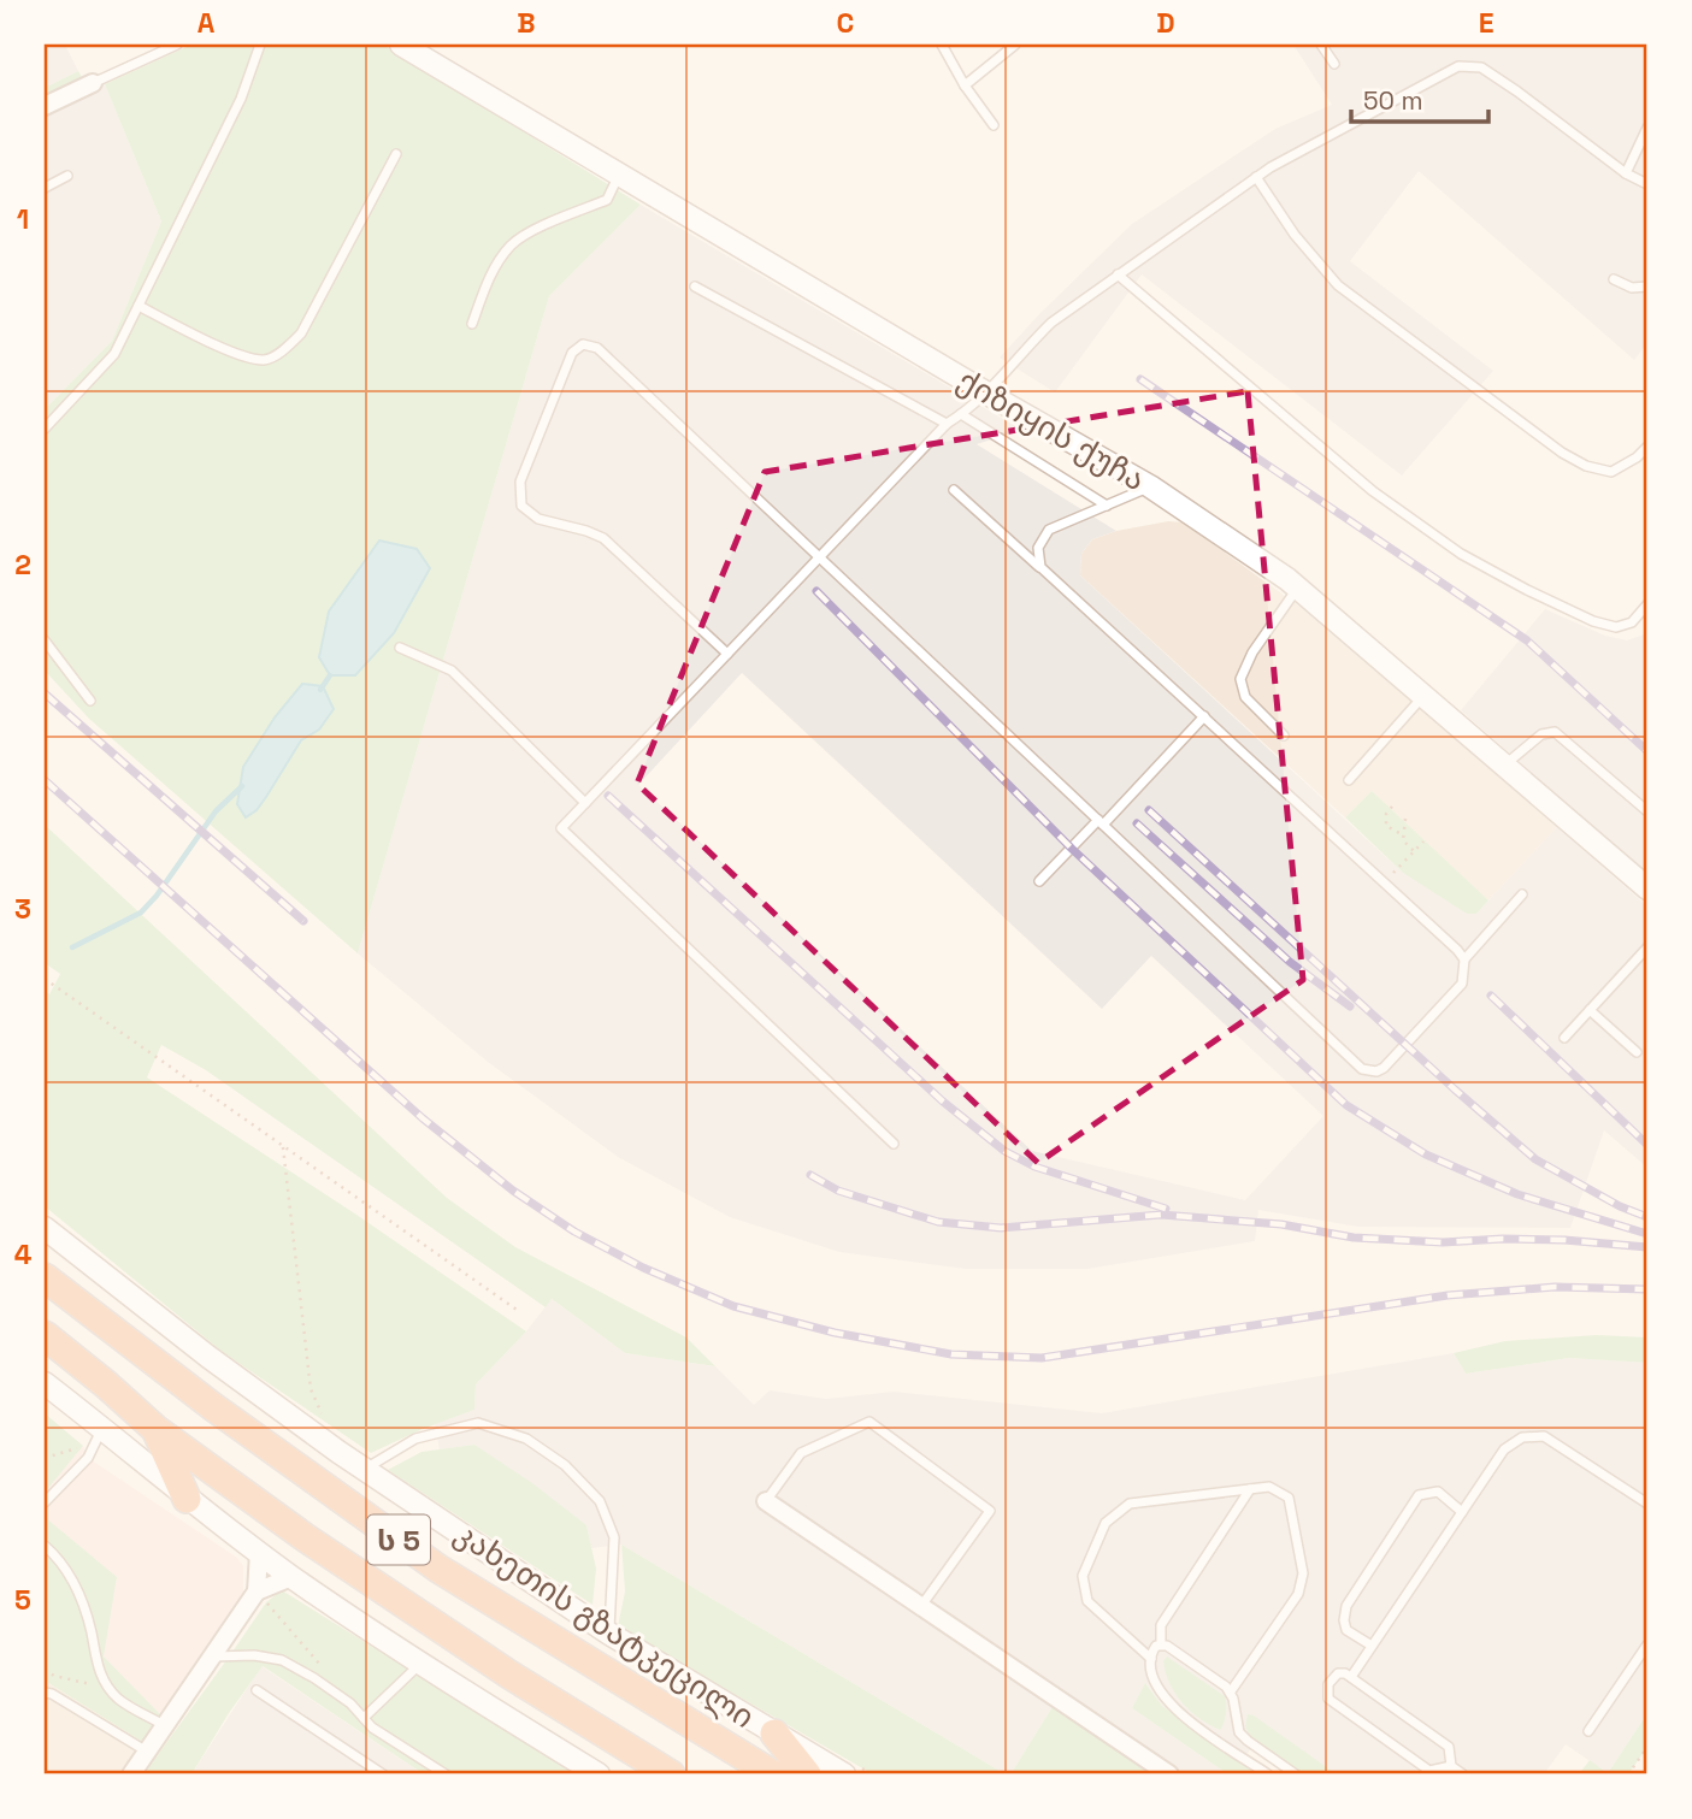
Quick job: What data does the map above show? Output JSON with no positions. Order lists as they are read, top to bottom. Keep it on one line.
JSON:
{"streets":{"highway":["ს 5","კახეთის გზატკეცილი"],"street":["ქიზიყის ქუჩა"]},"scale_bar":"50 m","grid":{"columns":["A","B","C","D","E"],"rows":["1","2","3","4","5"]}}
